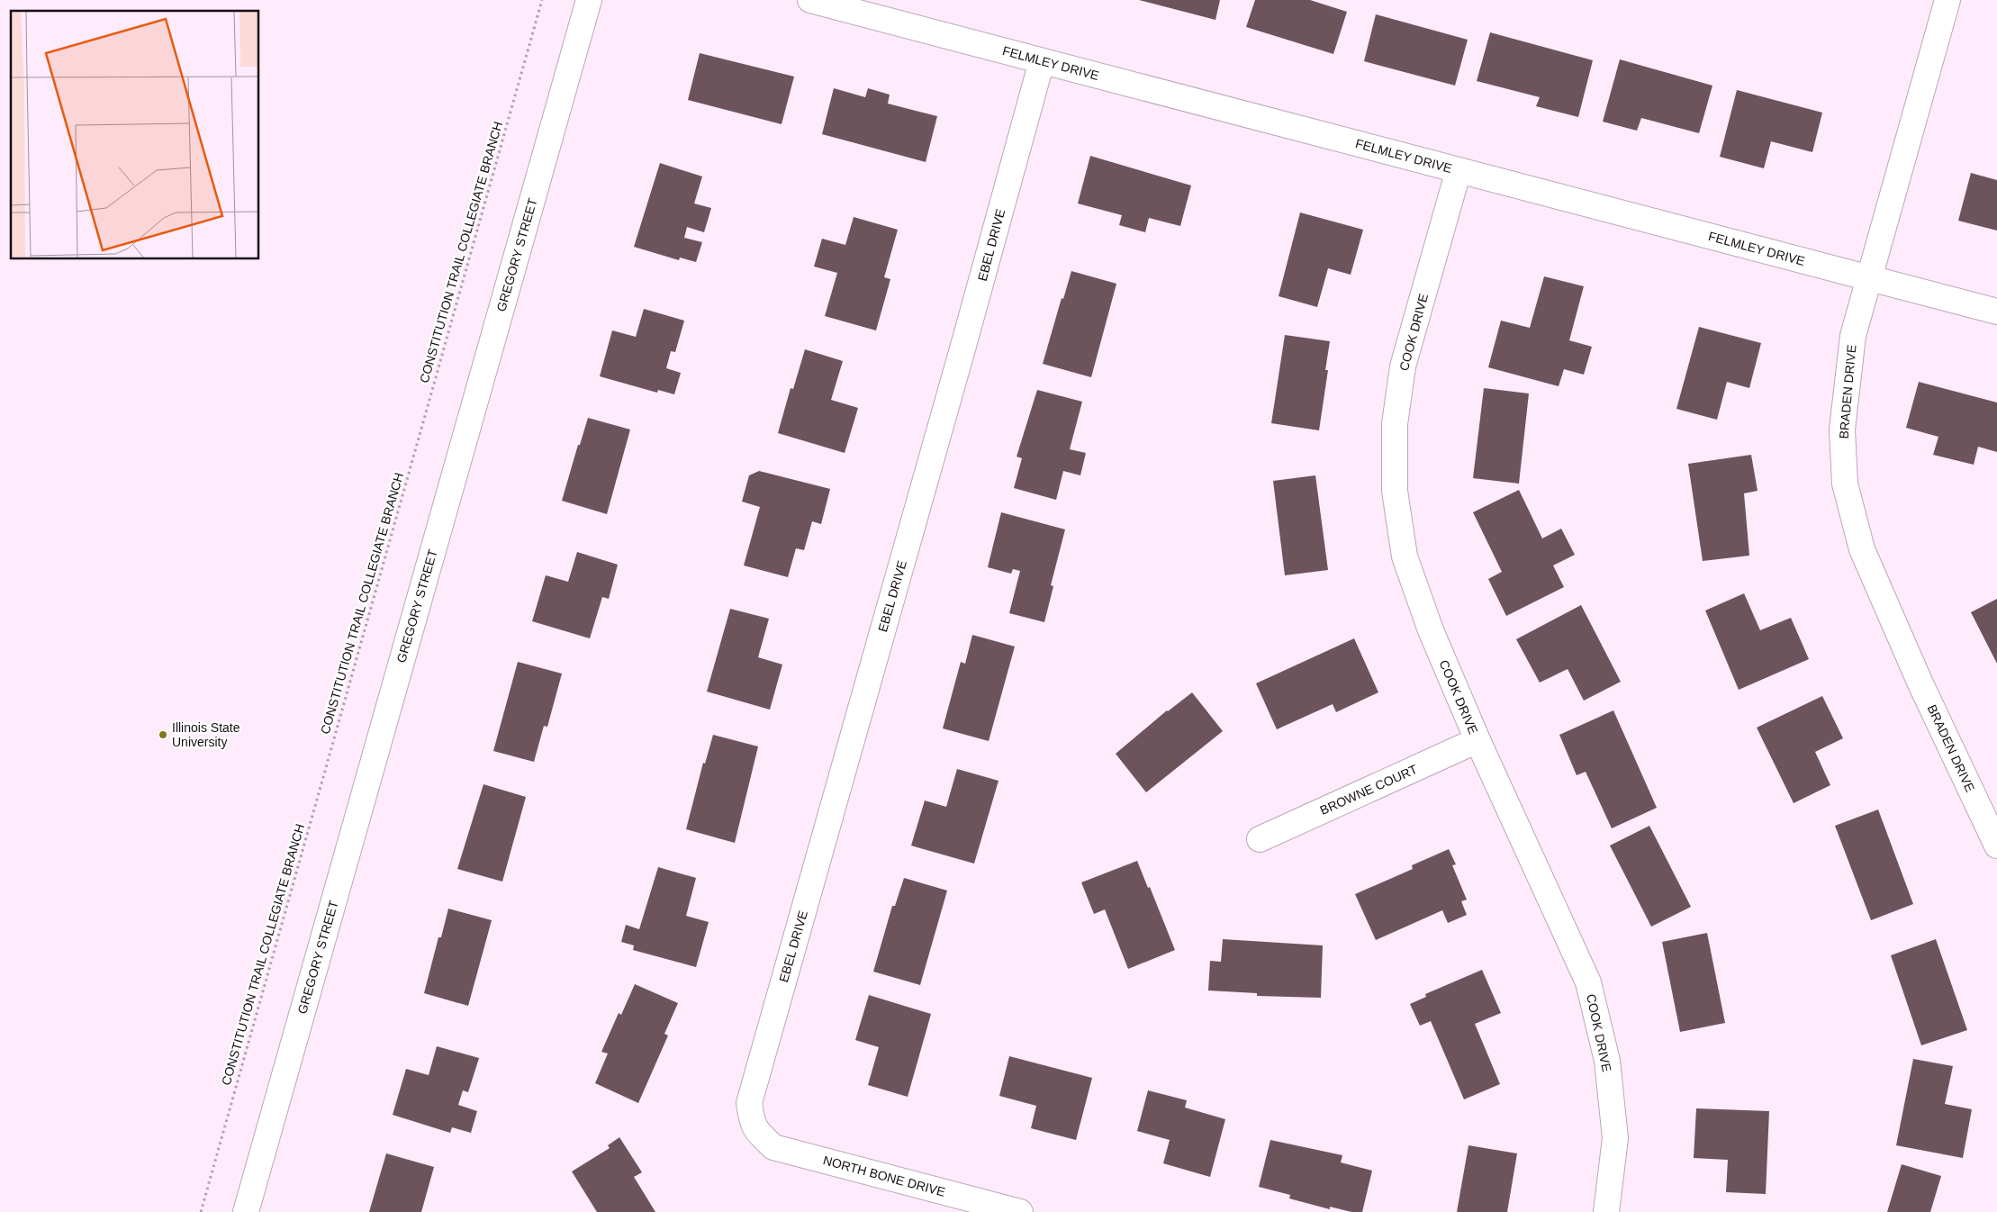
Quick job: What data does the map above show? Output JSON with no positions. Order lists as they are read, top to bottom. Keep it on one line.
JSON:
{"streets":{"street":["FELMLEY DRIVE","EBEL DRIVE","GREGORY STREET","COOK DRIVE","BRADEN DRIVE","BROWNE COURT","NORTH BONE DRIVE"],"path":["CONSTITUTION TRAIL COLLEGIATE BRANCH"]},"crossings":[["FELMLEY DRIVE","EBEL DRIVE"],["FELMLEY DRIVE","COOK DRIVE"],["FELMLEY DRIVE","BRADEN DRIVE"],["EBEL DRIVE","NORTH BONE DRIVE"],["COOK DRIVE","BROWNE COURT"]],"places":["Illinois State University"]}
